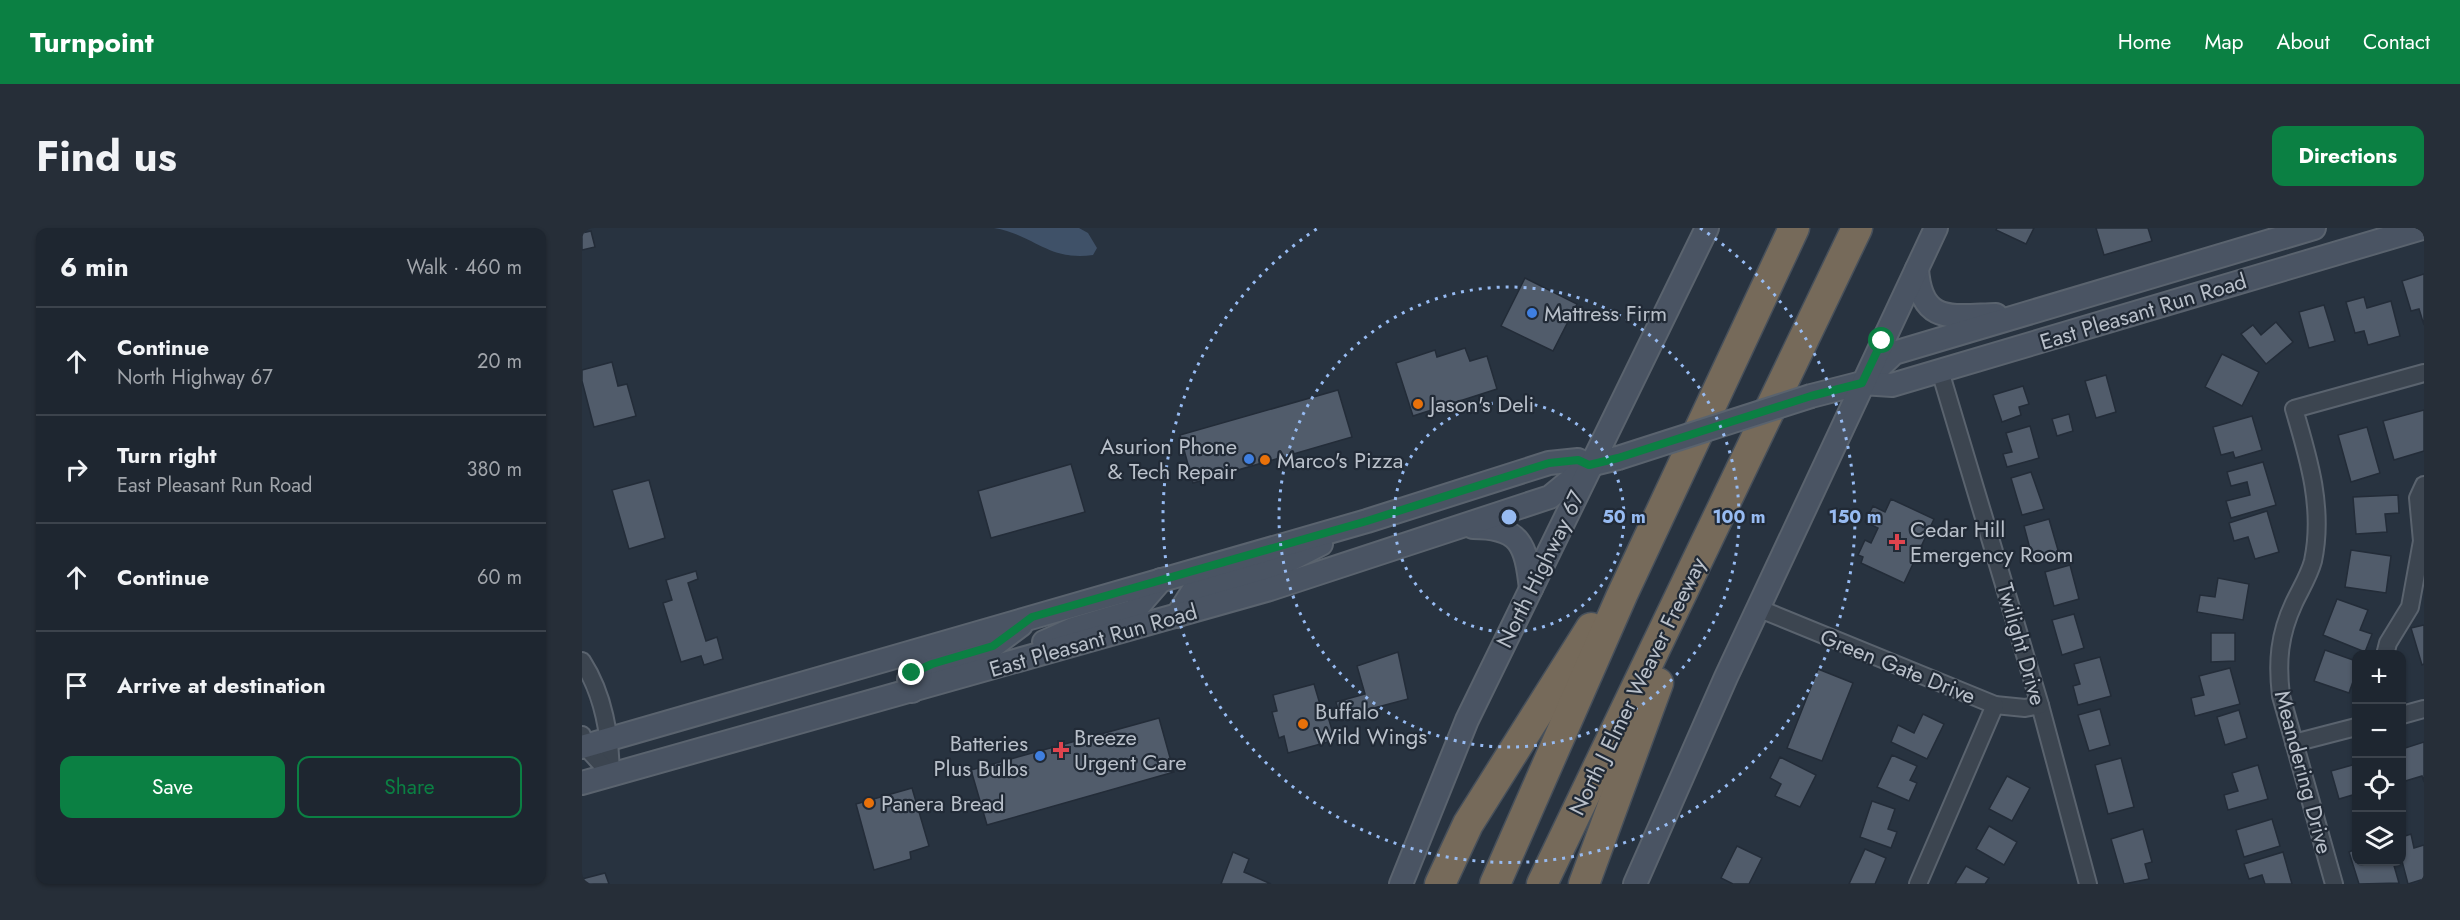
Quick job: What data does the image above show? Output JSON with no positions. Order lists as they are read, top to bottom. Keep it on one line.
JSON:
{"streets":{"highway":["North J Elmer Weaver Freeway"],"main road":["East Pleasant Run Road","North Highway 67"],"street":["Twilight Drive","Green Gate Drive","Meandering Drive"]},"crossings":[["East Pleasant Run Road","North Highway 67"],["East Pleasant Run Road","Twilight Drive"],["Twilight Drive","Green Gate Drive"]],"places":{"other":["Mattress Firm","Jason's Deli","Asurion Phone & Tech Repair","Marco's Pizza","Buffalo Wild Wings","Batteries Plus Bulbs","Panera Bread"],"health":["Cedar Hill Emergency Room","Breeze Urgent Care"]},"page":{"header":"Turnpoint","nav":["Home","Map","About","Contact"],"title":"Find us","buttons":["Directions",["Save","Share"]],"heading":["6 min","Walk · 460 m"],"list":[["Continue","North Highway 67","20 m"],["Turn right","East Pleasant Run Road","380 m"],["Continue","60 m"],"Arrive at destination"],"map_buttons":["+","−"]},"rings":["50 m","100 m","150 m"]}
